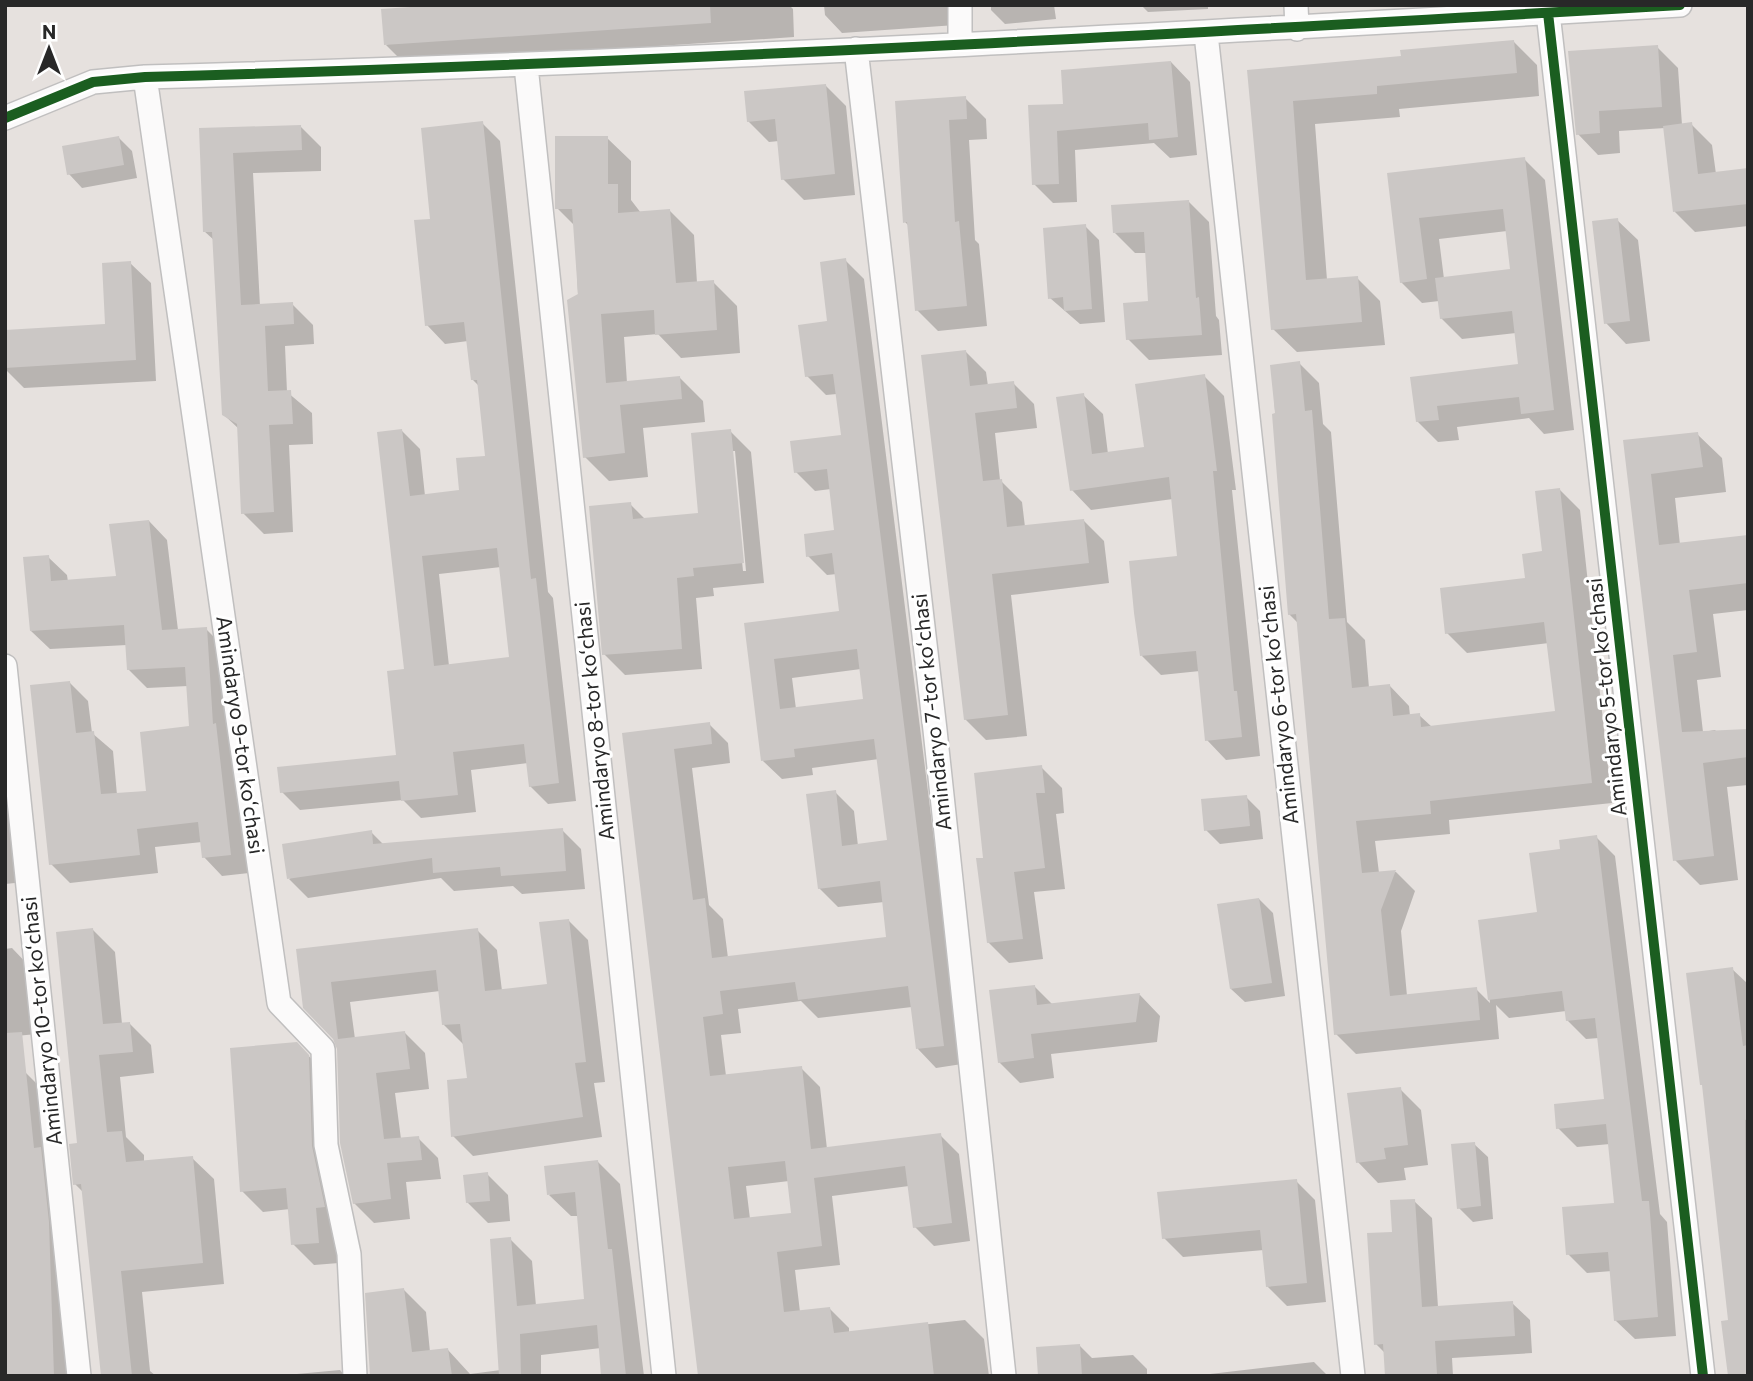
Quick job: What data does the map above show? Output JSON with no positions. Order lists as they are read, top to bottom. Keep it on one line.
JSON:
{"streets":{"street":["Amindaryo 5-tor koʻchasi","Amindaryo 6-tor koʻchasi","Amindaryo 7-tor koʻchasi","Amindaryo 8-tor koʻchasi","Amindaryo 9-tor koʻchasi","Amindaryo 10-tor koʻchasi"]},"north":"top"}
